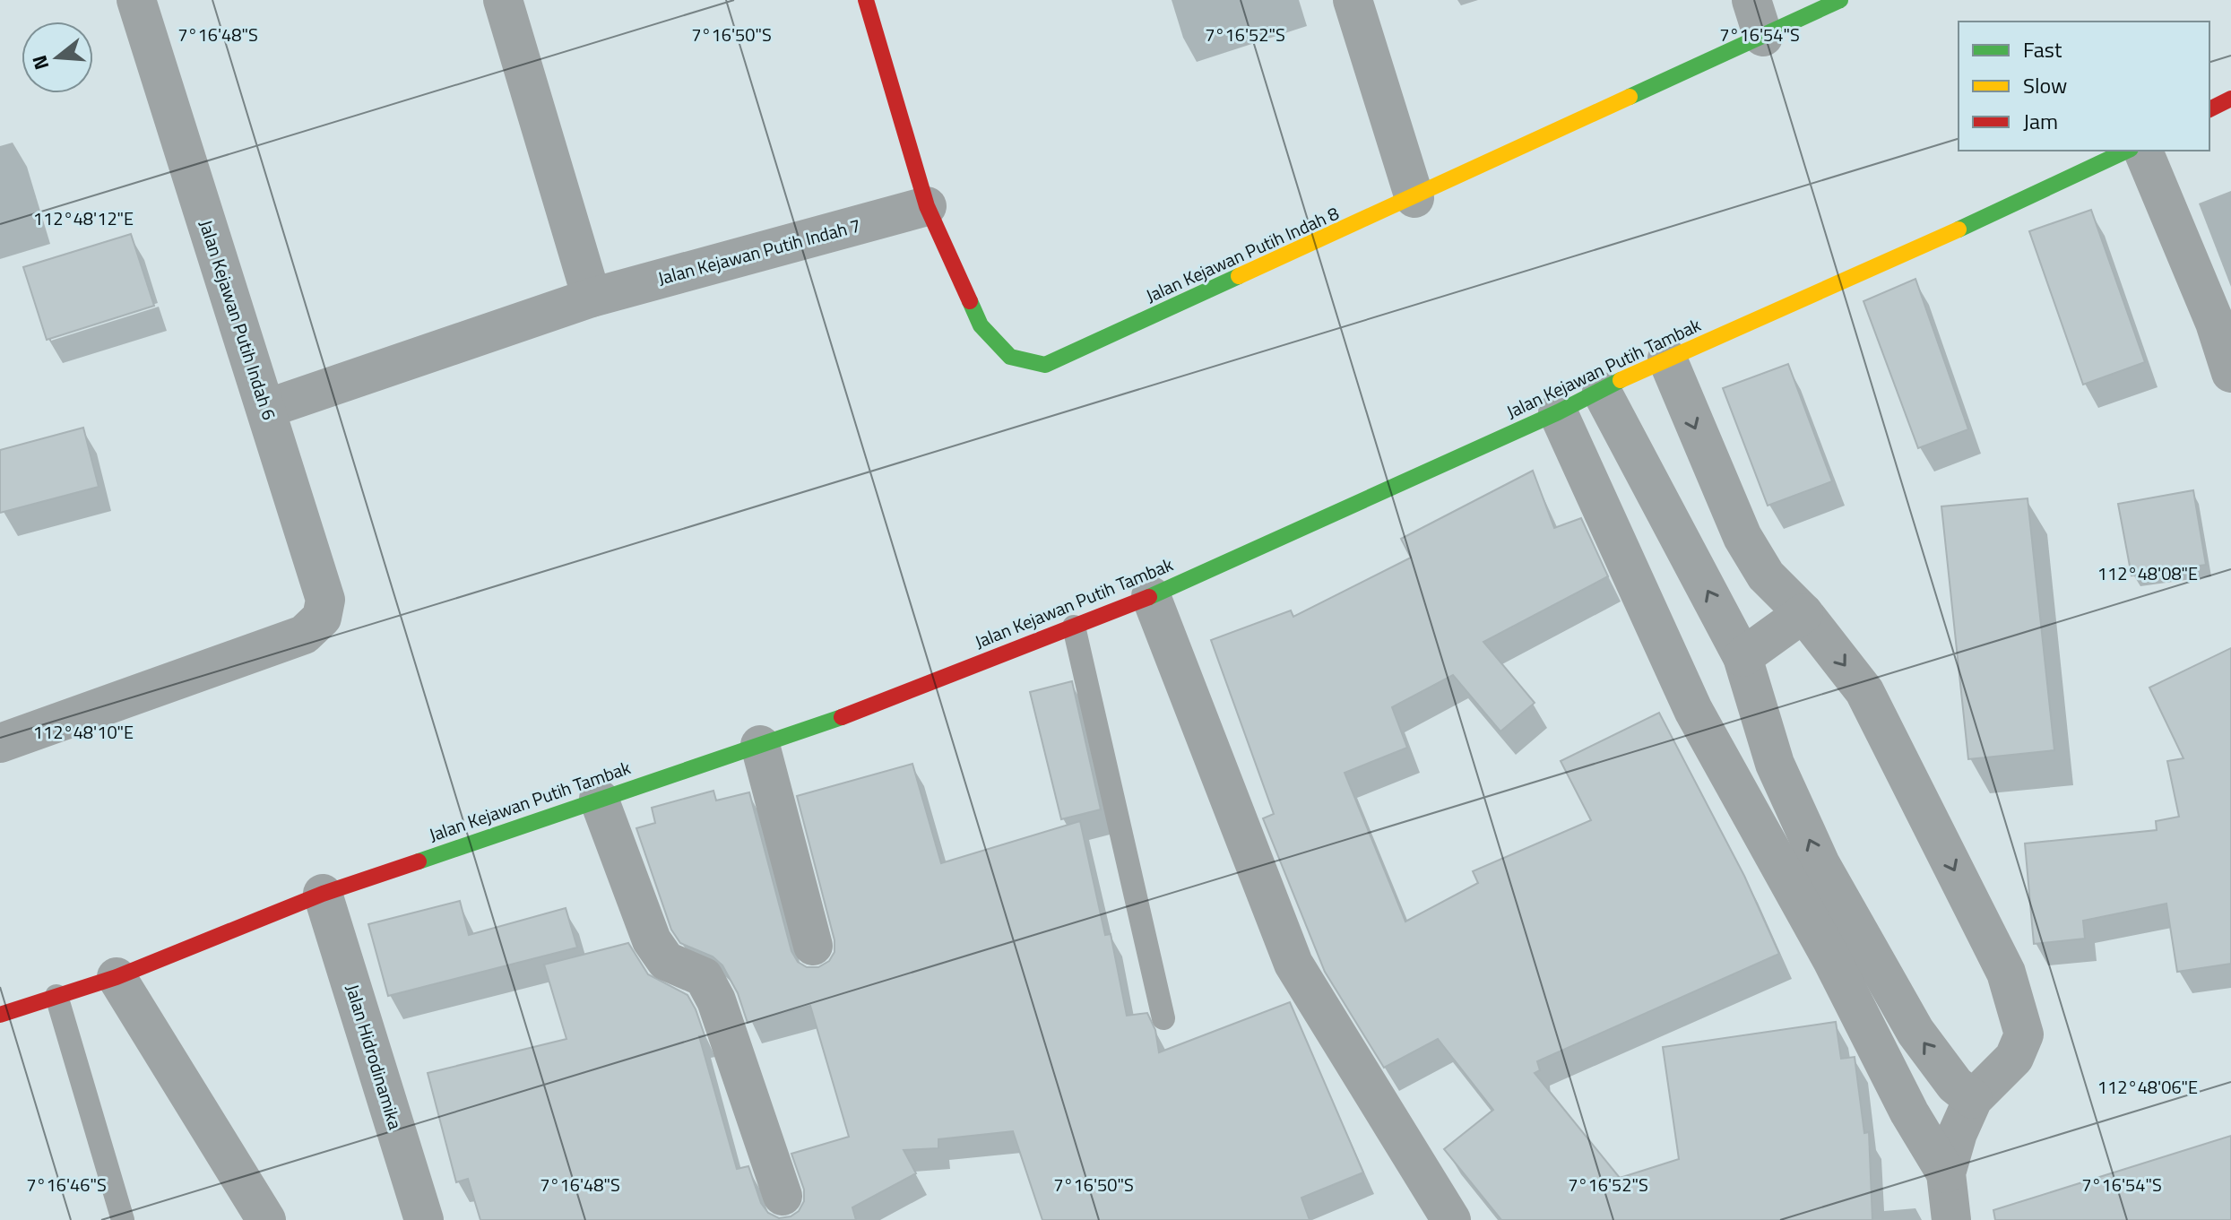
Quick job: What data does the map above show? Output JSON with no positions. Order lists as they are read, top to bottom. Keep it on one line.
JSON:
{"streets":{"street":["Jalan Kejawan Putih Indah 7","Jalan Kejawan Putih Indah 8","Jalan Kejawan Putih Indah 6","Jalan Kejawan Putih Tambak","Jalan Hidrodinamika"]},"crossings":[["Jalan Kejawan Putih Indah 7","Jalan Kejawan Putih Indah 8"],["Jalan Kejawan Putih Indah 7","Jalan Kejawan Putih Indah 6"],["Jalan Kejawan Putih Tambak","Jalan Hidrodinamika"]],"legend":["Fast","Slow","Jam"],"north":"left","coordinates":["7°16'48\"S","7°16'50\"S","7°16'52\"S","7°16'54\"S","112°48'12\"E","112°48'08\"E","112°48'10\"E","112°48'06\"E","7°16'46\"S"]}
